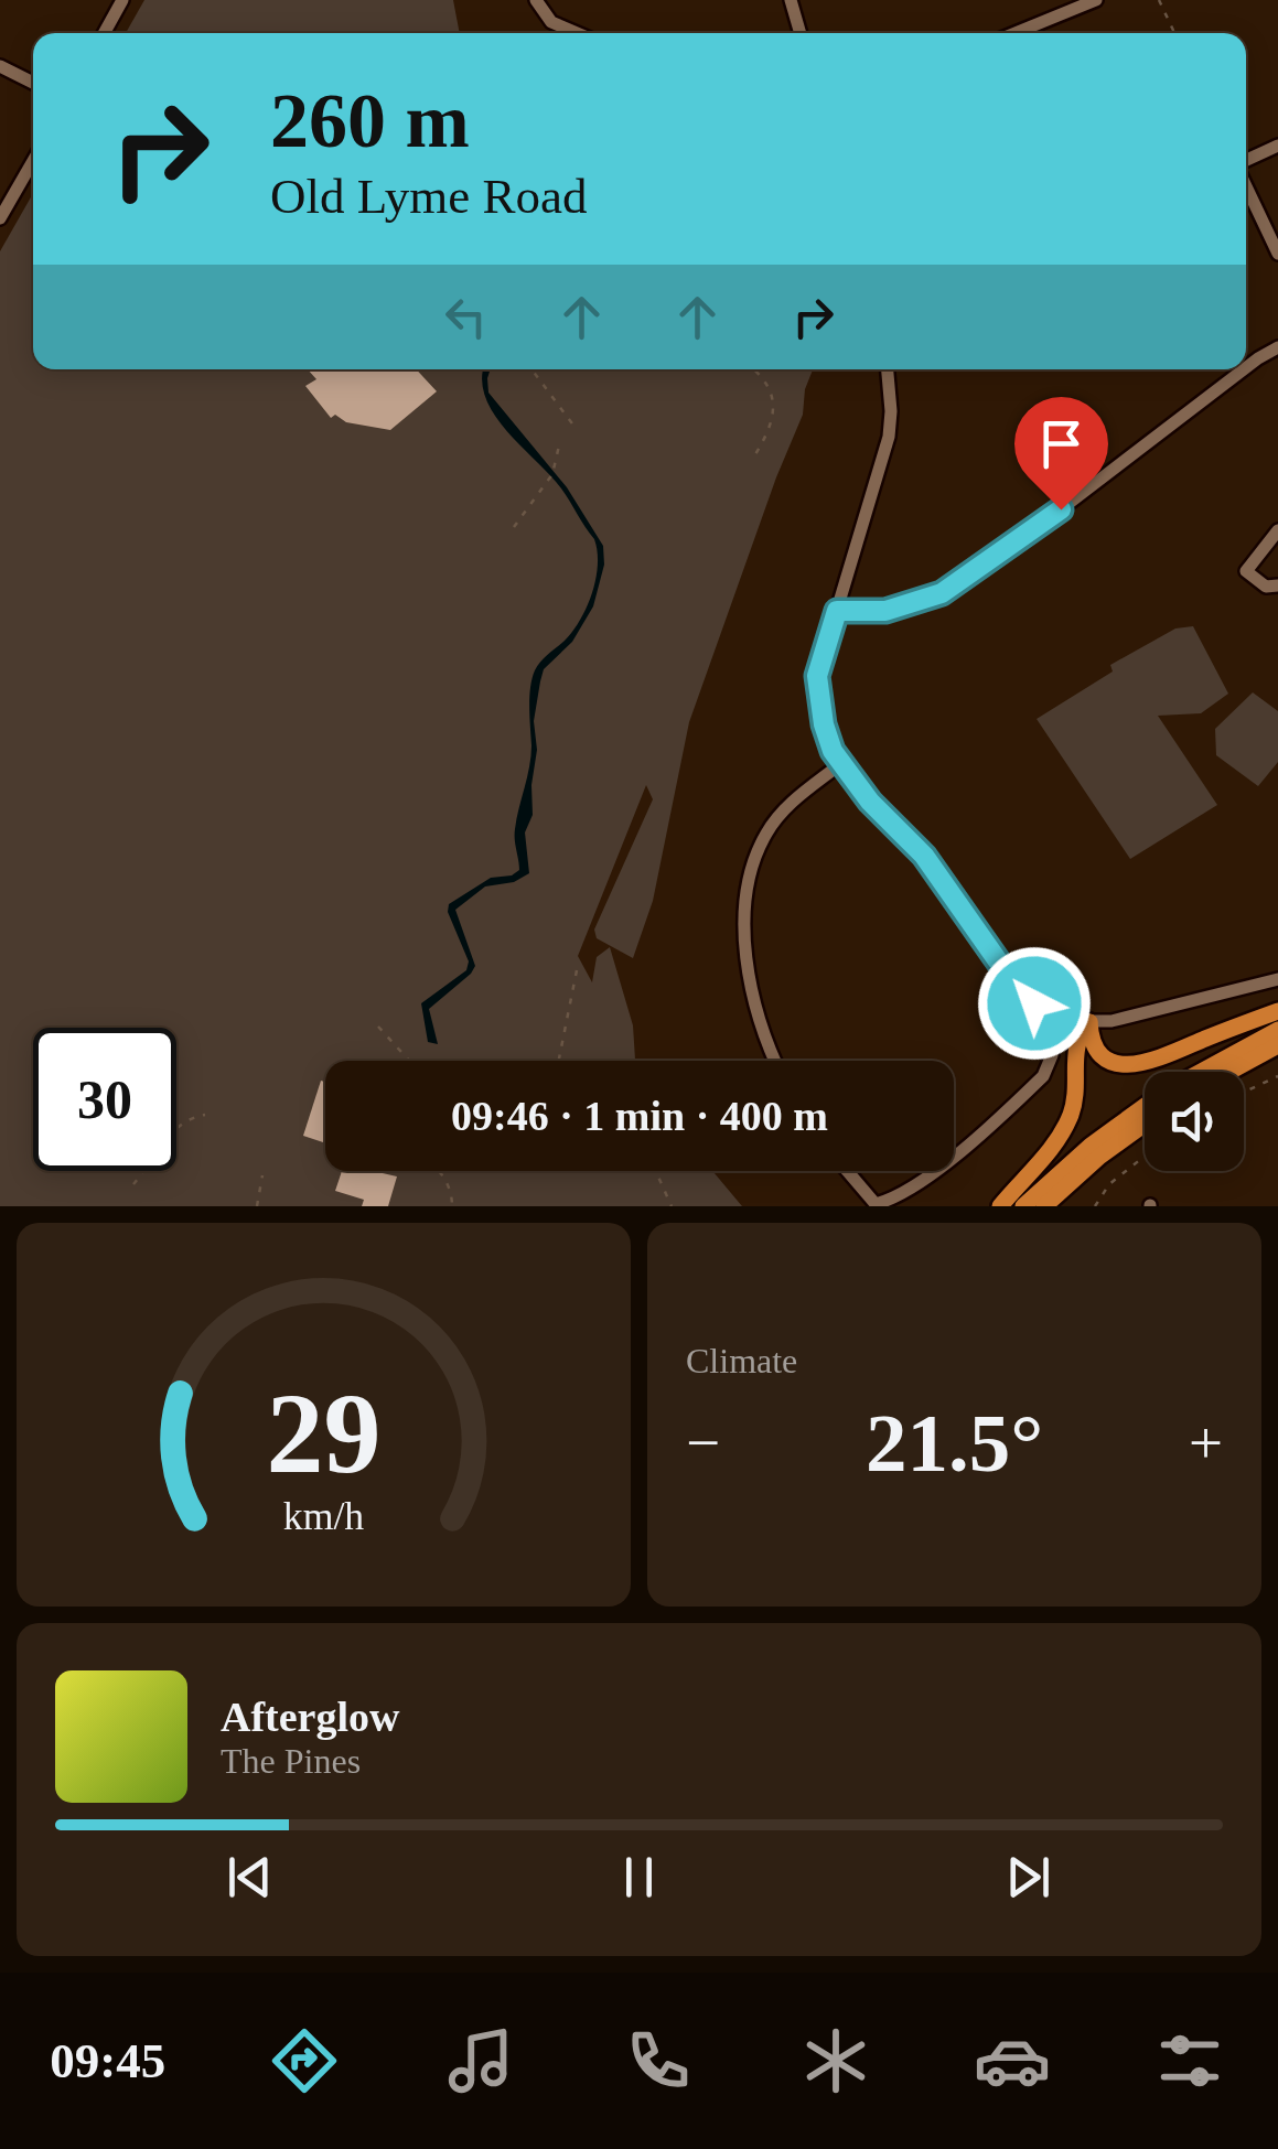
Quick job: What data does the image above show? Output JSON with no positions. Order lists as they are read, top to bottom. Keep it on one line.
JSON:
{"page":{"turn":["260 m","Old Lyme Road"],"limit":"30","trip":"09:46 · 1 min · 400 m","tile":"Climate","heat":["−","21.5°","+"],"song":["Afterglow","The Pines"],"tabs":"09:45","gauge":["29","km/h"]}}
